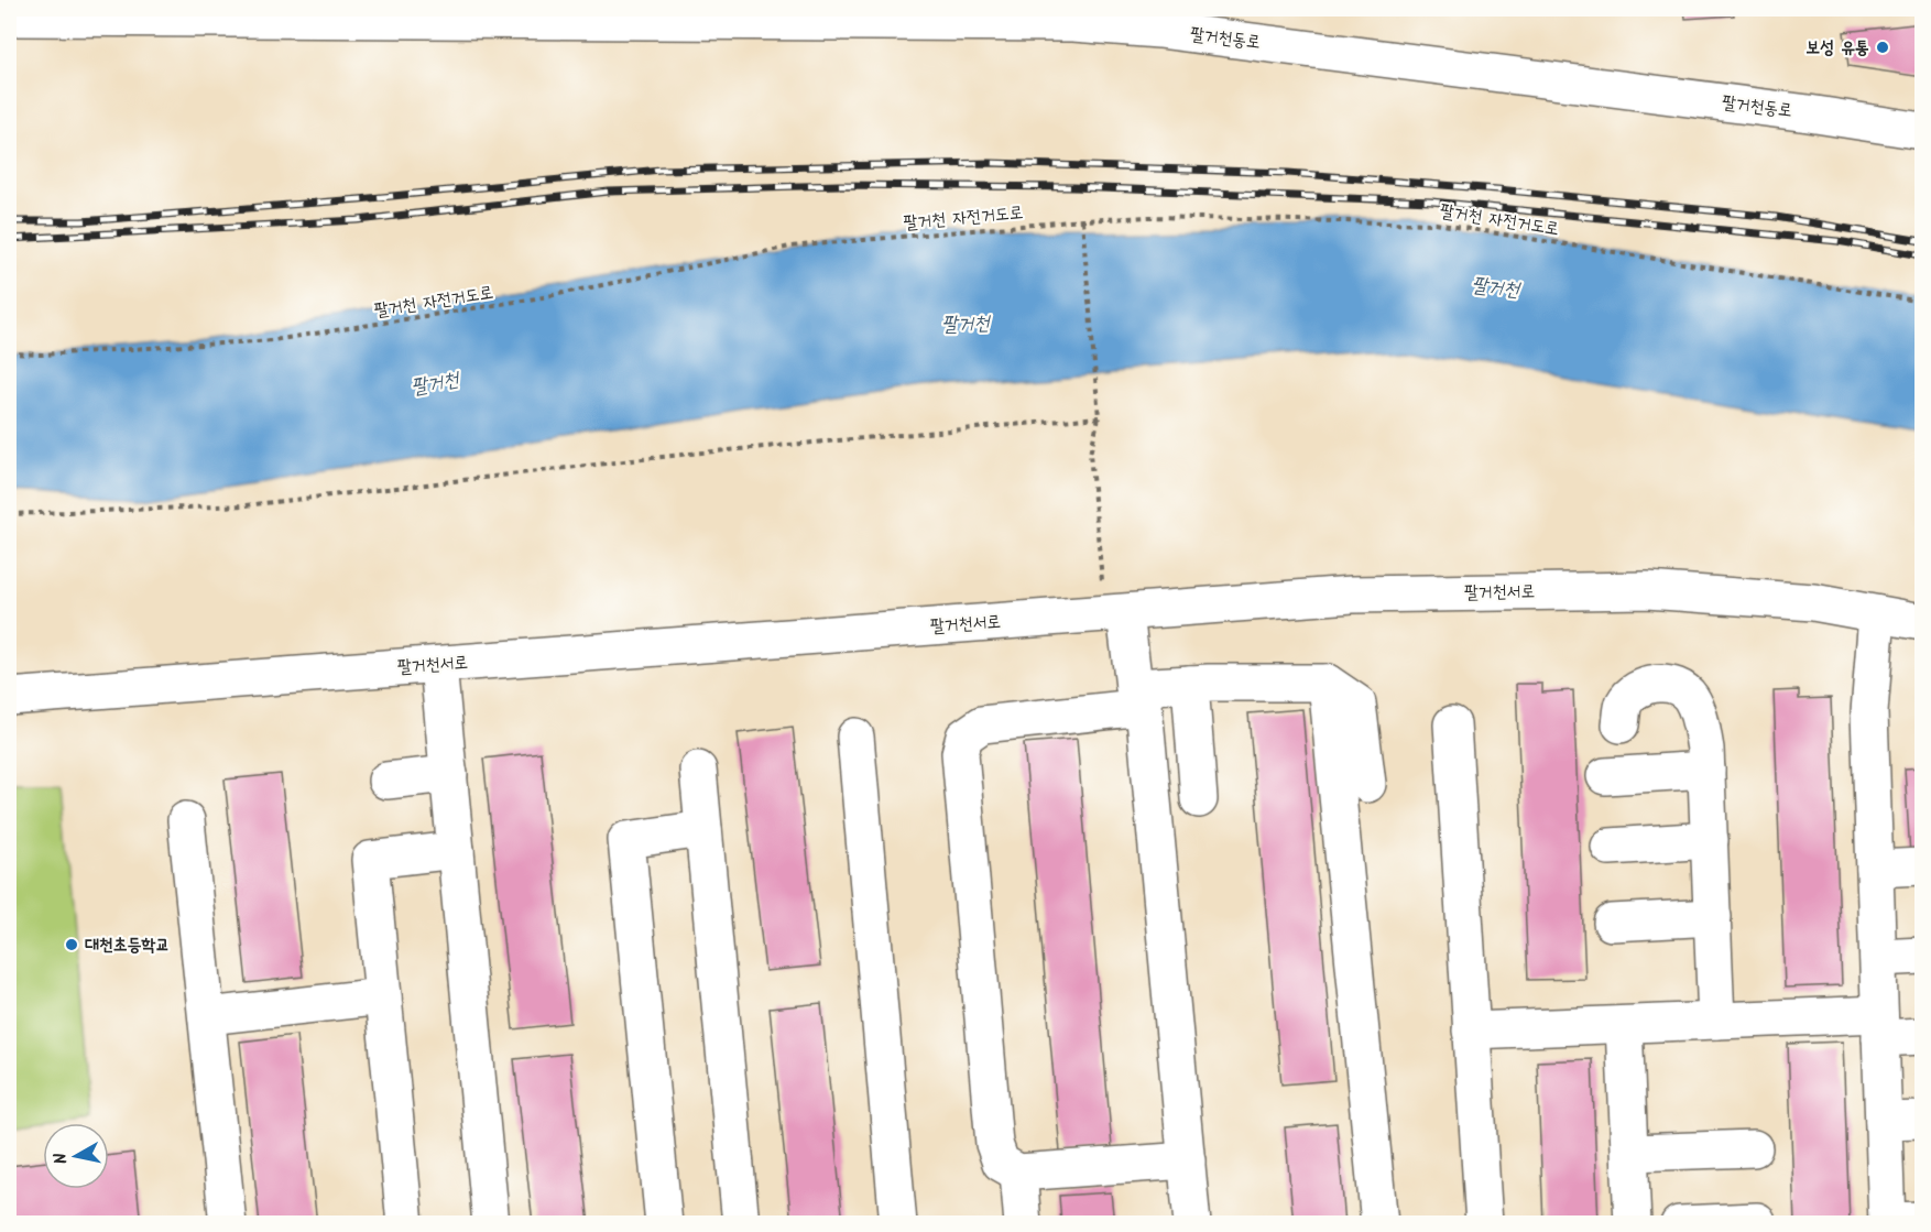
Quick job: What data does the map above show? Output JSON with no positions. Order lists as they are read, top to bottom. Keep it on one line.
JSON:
{"streets":{"main road":["팔거천동로","팔거천서로"],"path":["팔거천 자전거도로"]},"water":["팔거천"],"places":["보성 유통","대천초등학교"],"north":"left"}
